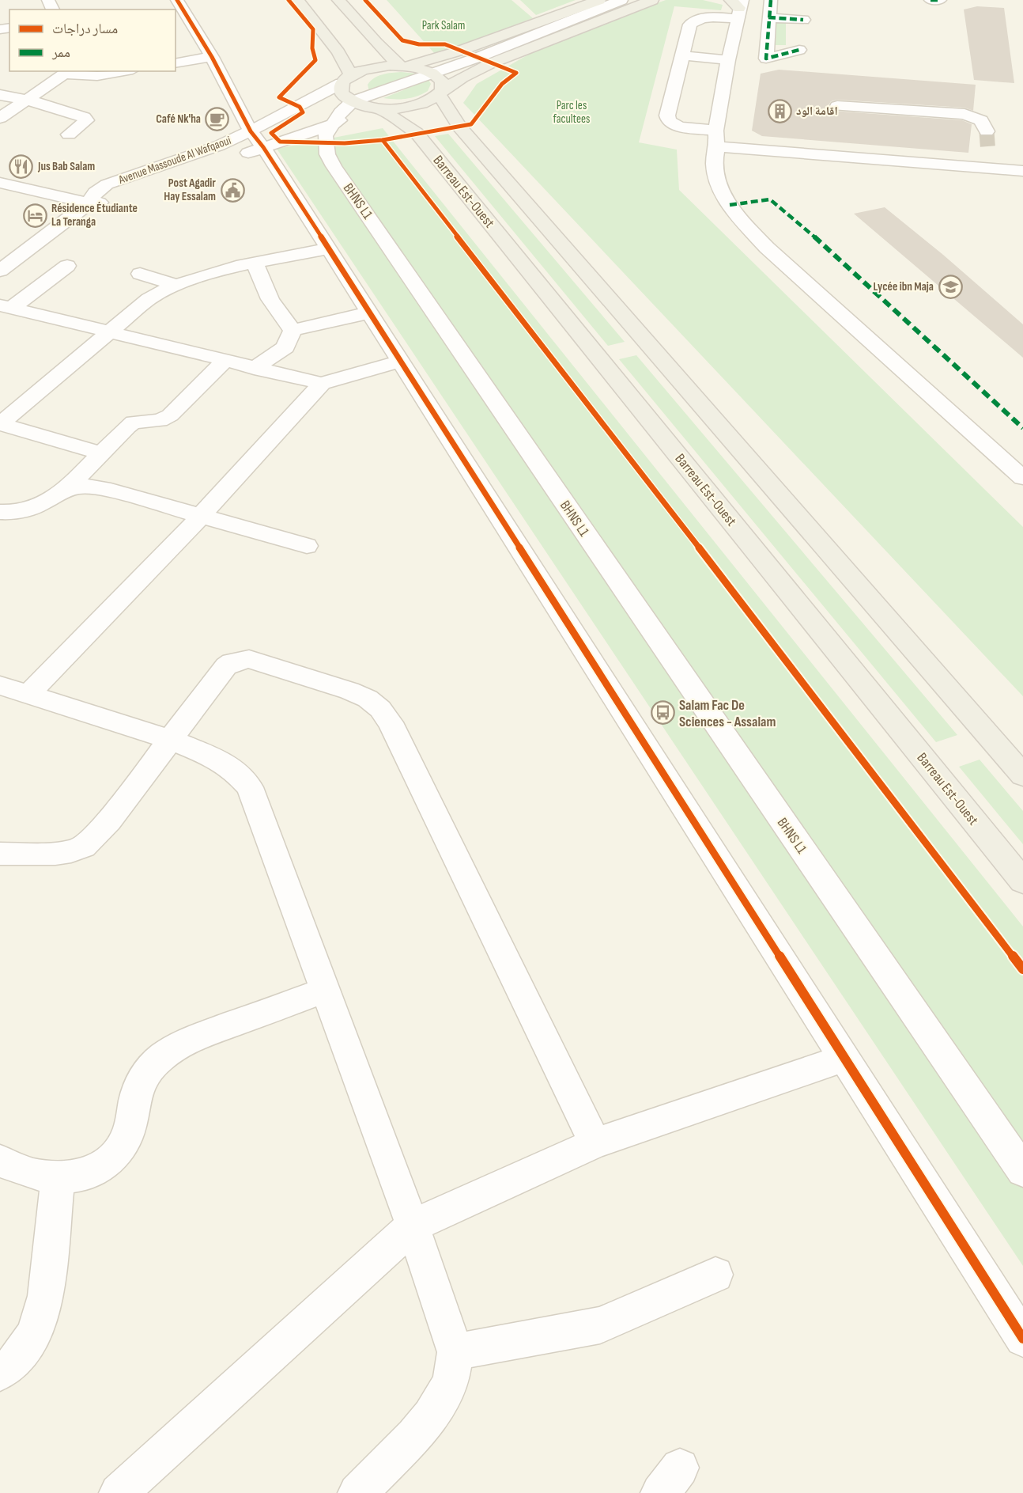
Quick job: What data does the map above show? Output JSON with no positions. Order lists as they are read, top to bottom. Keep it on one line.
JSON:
{"streets":{"main road":["Barreau Est-Ouest"],"street":["Avenue Massoude Al Wafqaoui","BHNS L1"]},"crossings":[["Avenue Massoude Al Wafqaoui","Barreau Est-Ouest"],["Avenue Massoude Al Wafqaoui","BHNS L1"],["Barreau Est-Ouest","BHNS L1"]],"parks":["Park Salam","Parc les facultees"],"places":{"building":["اقامة الود"],"cafe":["Café Nk'ha"],"restaurant":["Jus Bab Salam"],"public building":["Post Agadir Hay Essalam"],"hotel":["Résidence Étudiante La Teranga"],"school or university":["Lycée ibn Maja"],"bus stop":["Salam Fac De Sciences - Assalam"]},"legend":["مسار دراجات","ممر"]}
